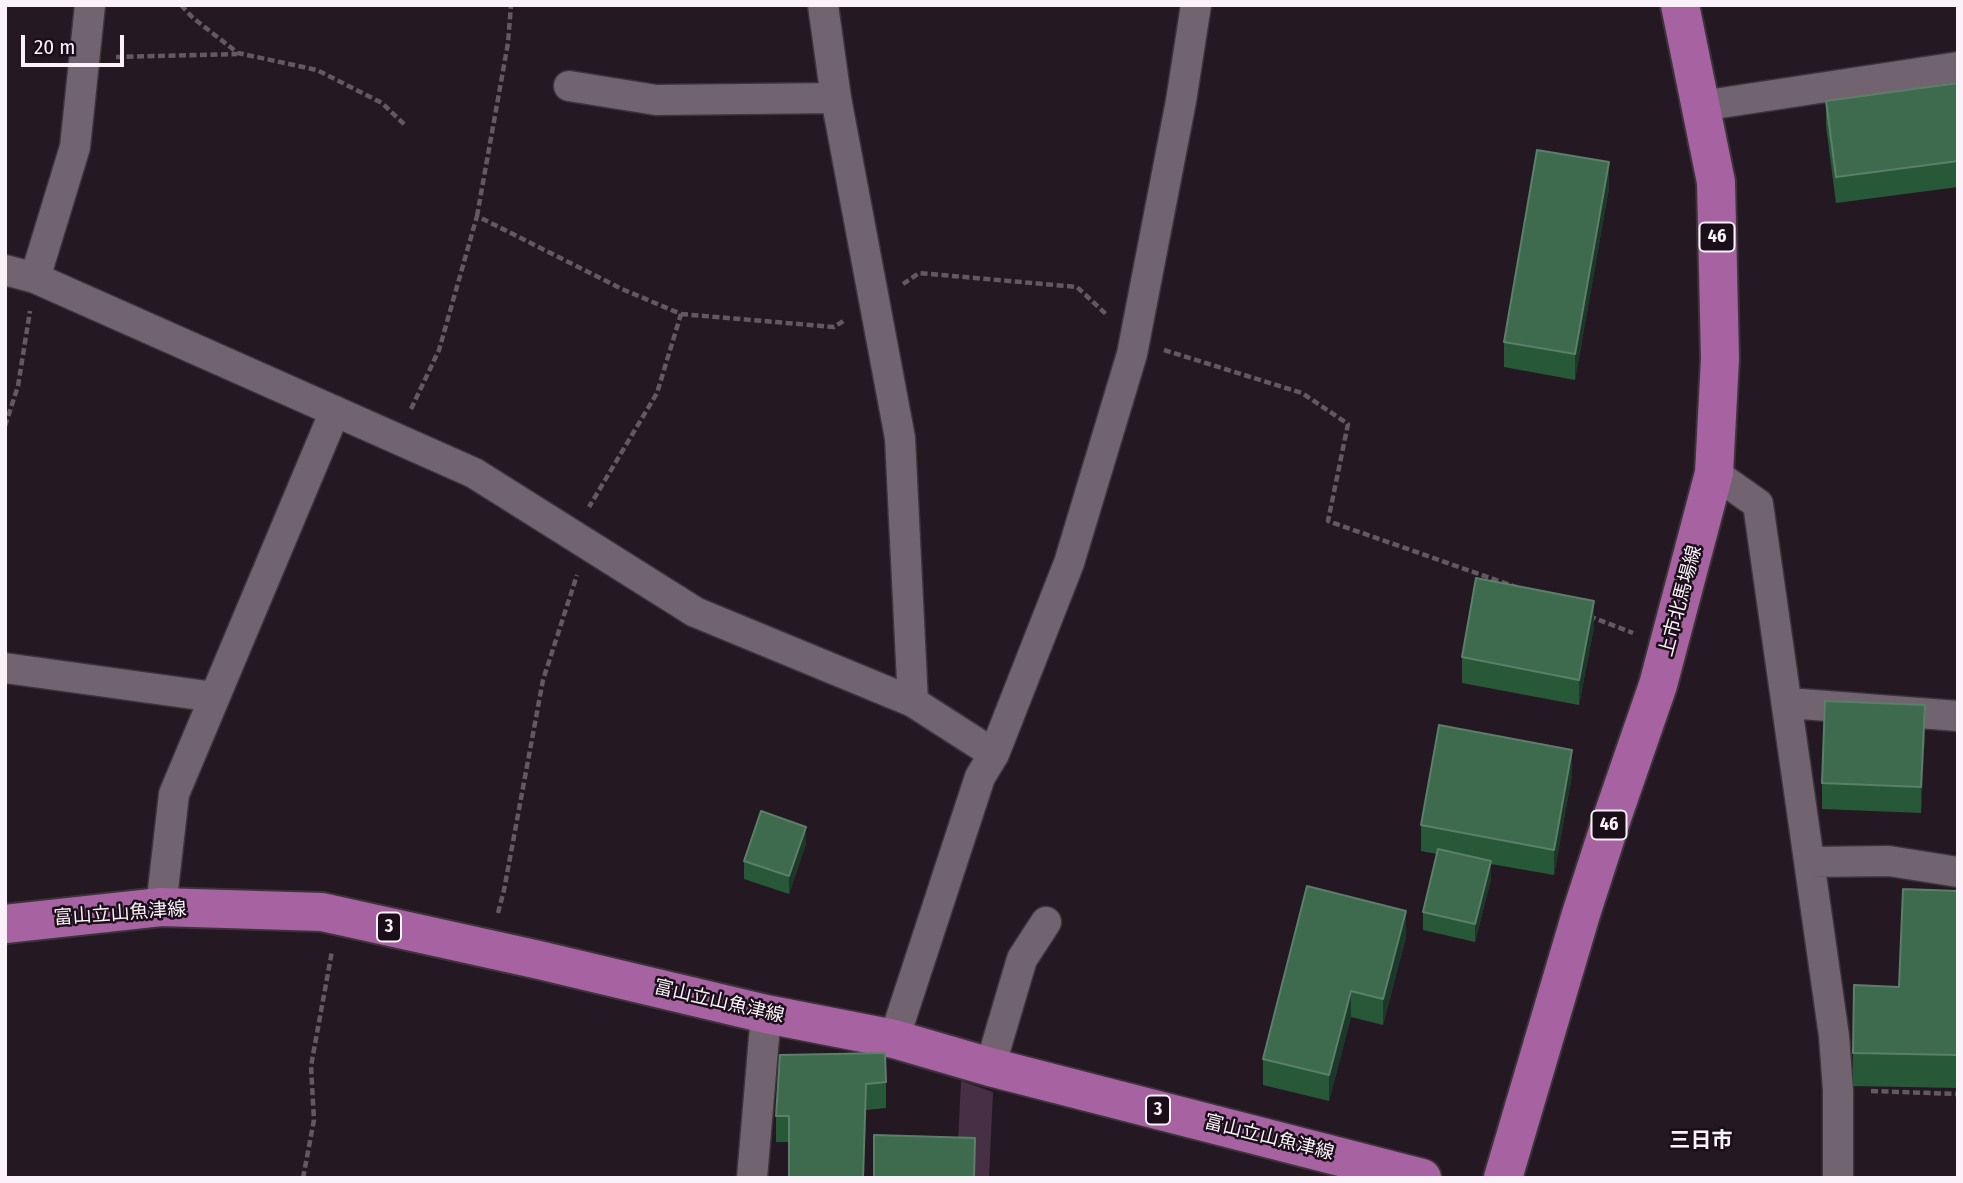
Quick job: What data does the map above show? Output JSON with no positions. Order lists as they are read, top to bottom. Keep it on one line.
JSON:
{"streets":{"main road":["46","上市北馬場線","富山立山魚津線","3"]},"districts":["三日市"],"scale_bar":"20 m"}
